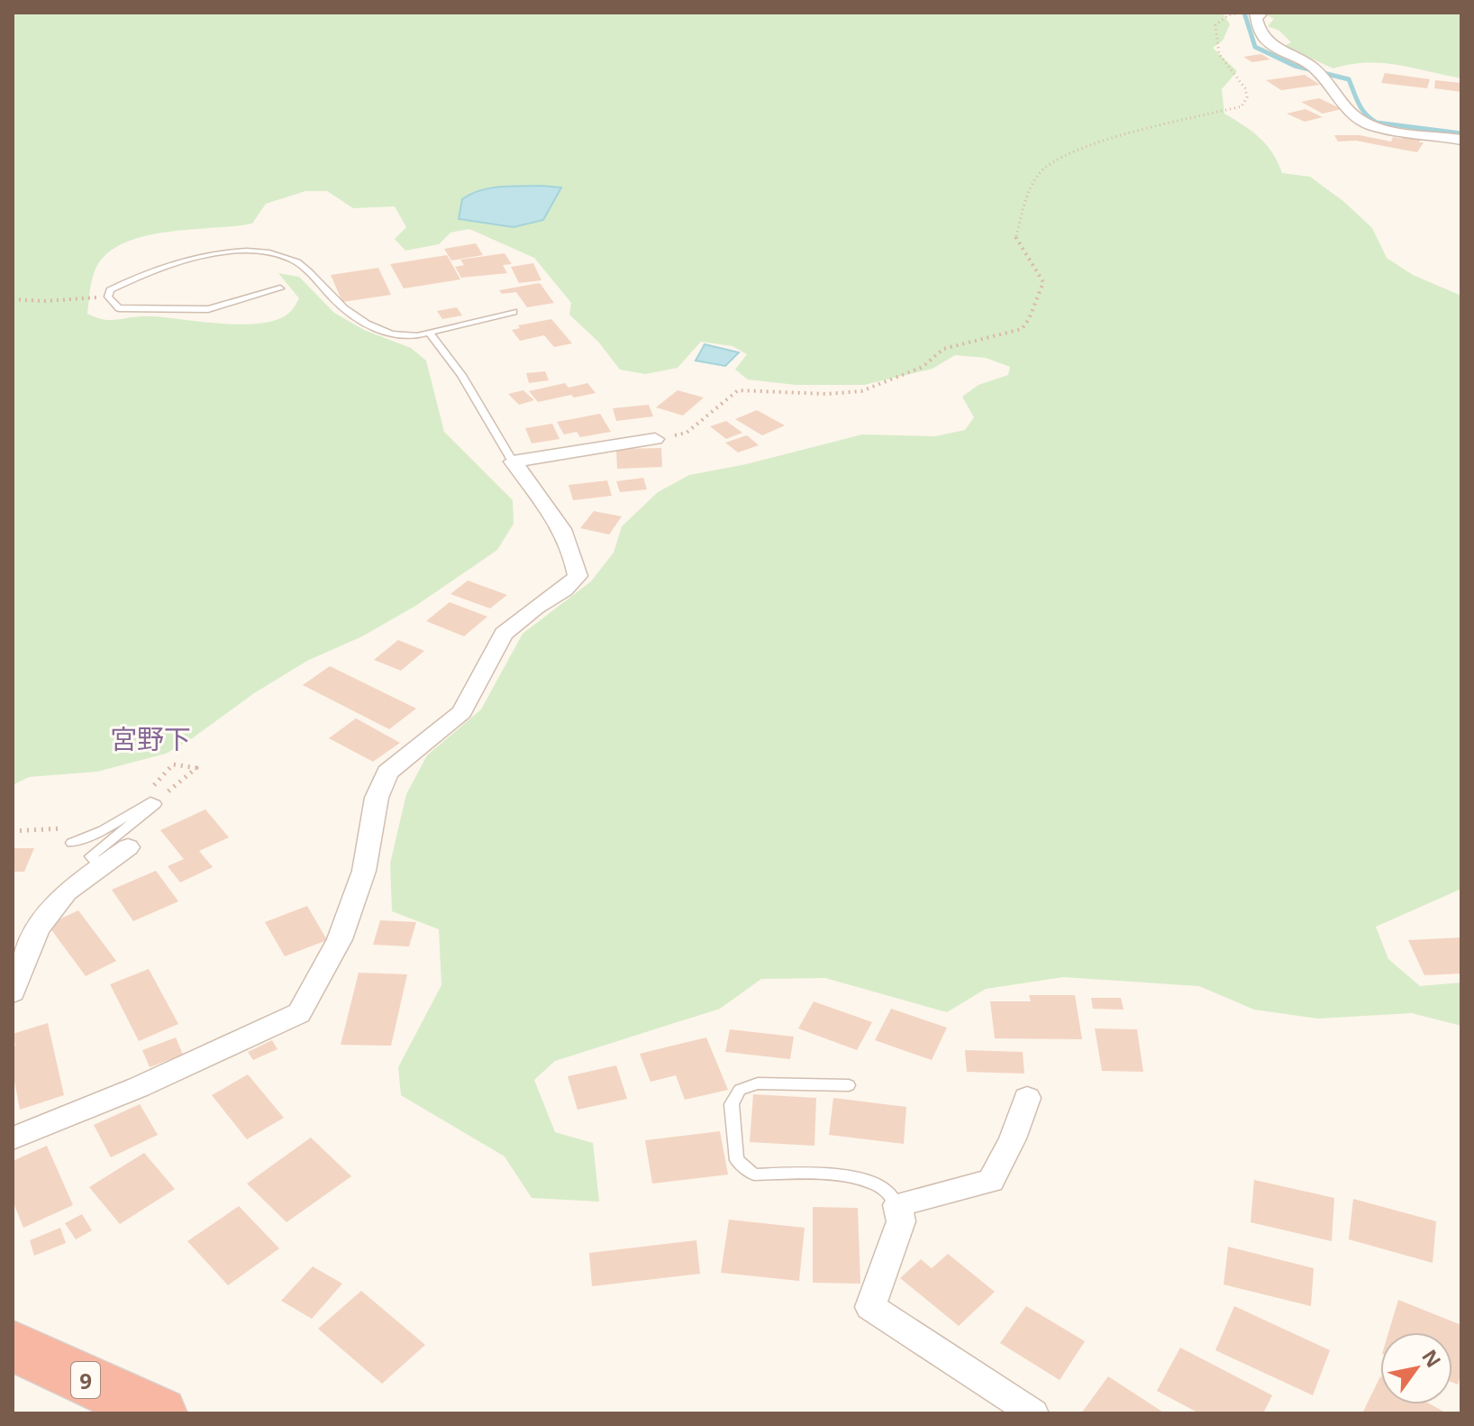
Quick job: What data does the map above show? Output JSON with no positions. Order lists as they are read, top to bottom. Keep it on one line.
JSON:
{"streets":{"highway":["9"]},"districts":["宮野下"],"north":"top right"}
